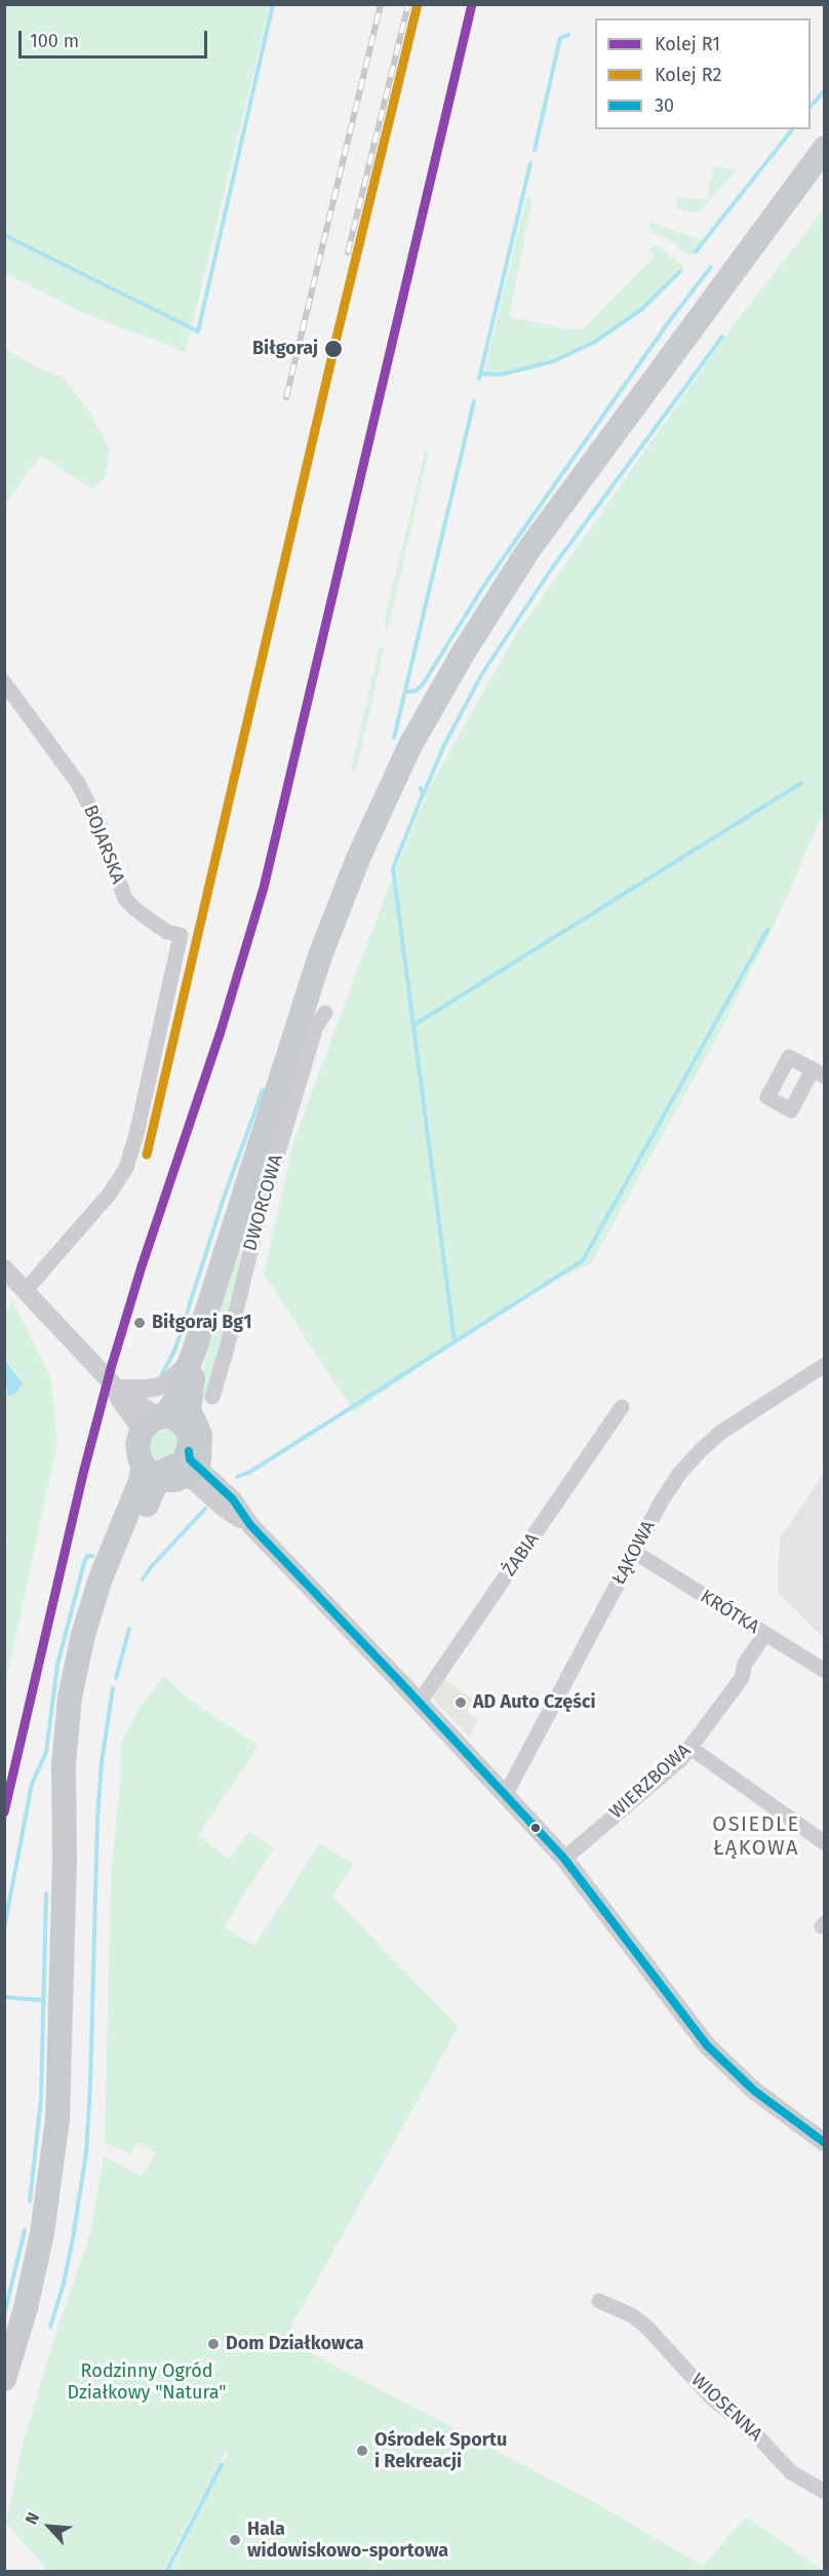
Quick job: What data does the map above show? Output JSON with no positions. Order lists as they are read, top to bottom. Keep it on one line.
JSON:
{"streets":{"street":["BOJARSKA","DWORCOWA","ŁĄKOWA","ŻABIA","KRÓTKA","WIERZBOWA","WIOSENNA"]},"crossings":[["ŁĄKOWA","KRÓTKA"],["KRÓTKA","WIERZBOWA"]],"districts":["OSIEDLE ŁĄKOWA"],"parks":["Rodzinny Ogród Działkowy \"Natura\""],"places":["Biłgoraj","Biłgoraj Bg1","AD Auto Części","Dom Działkowca","Ośrodek Sportu i Rekreacji","Hala widowiskowo-sportowa"],"lines":["rail line R1","rail line R2","transit line 30"],"legend":["Kolej R1","Kolej R2","30"],"scale_bar":"100 m","north":"top left"}
